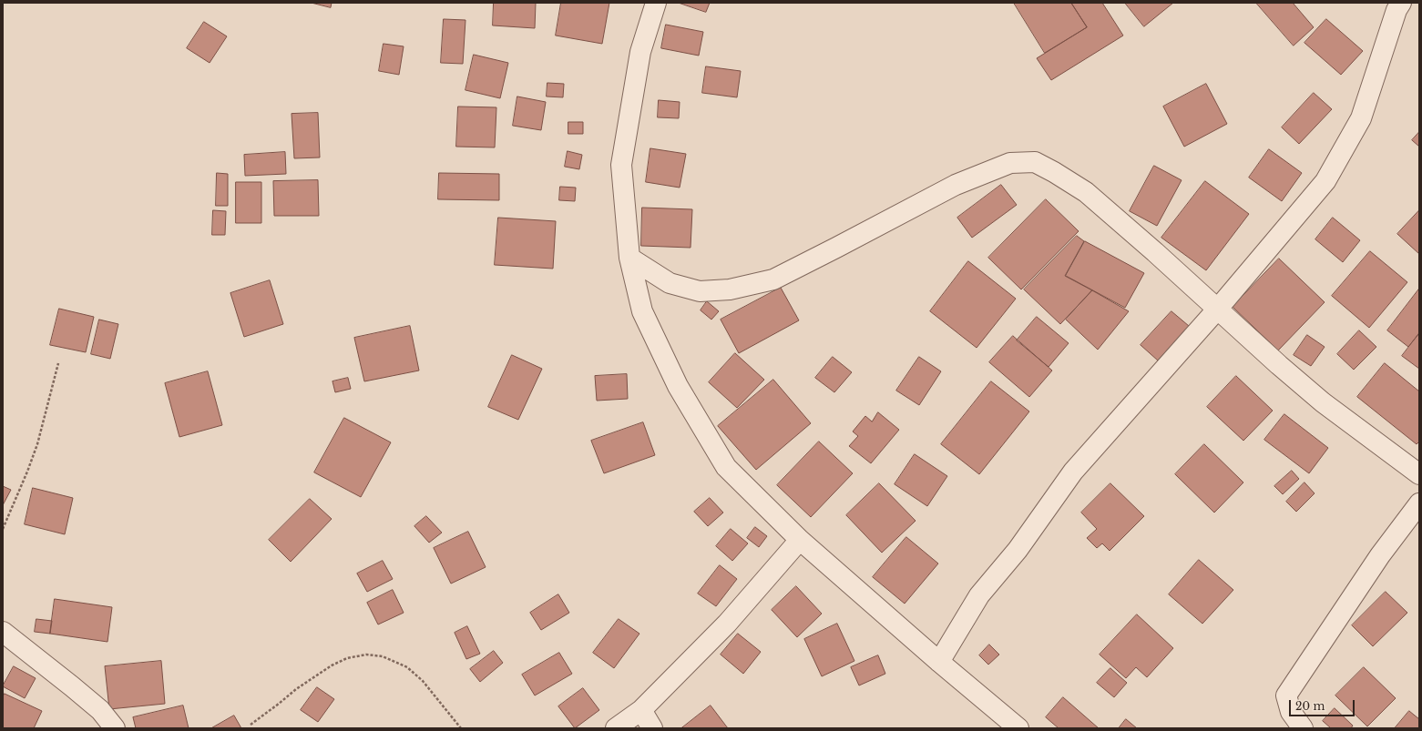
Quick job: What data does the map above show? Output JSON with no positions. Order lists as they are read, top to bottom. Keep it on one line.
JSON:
{"scale_bar":"20 m"}
